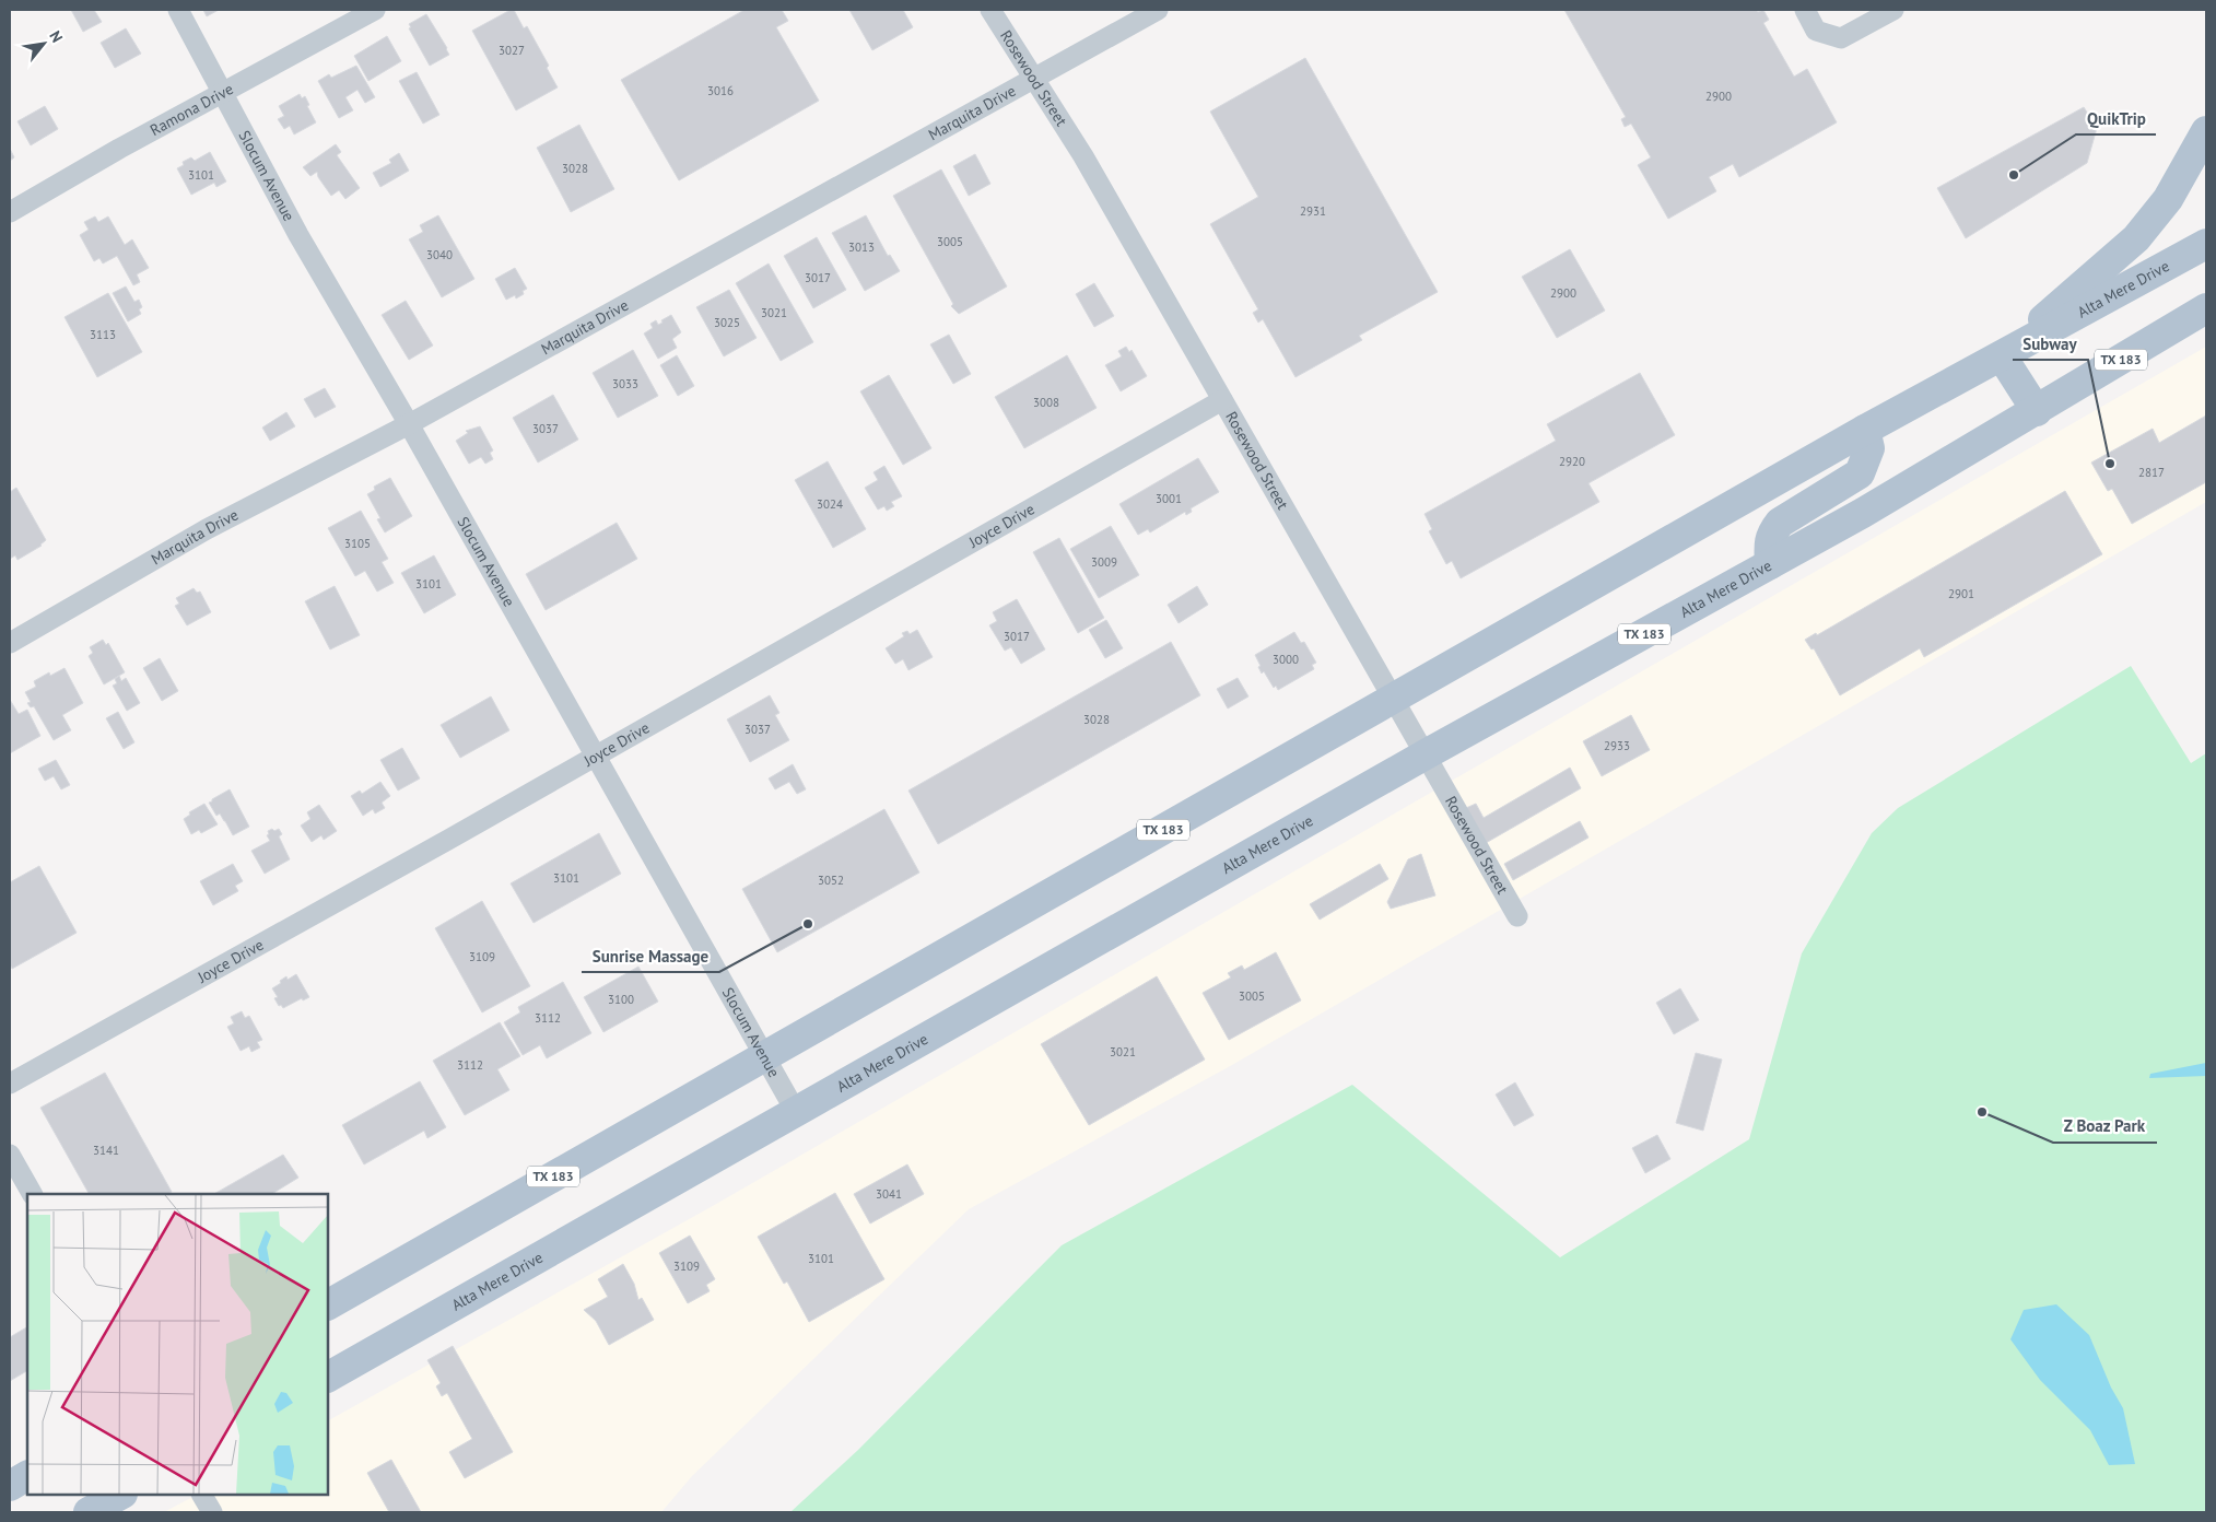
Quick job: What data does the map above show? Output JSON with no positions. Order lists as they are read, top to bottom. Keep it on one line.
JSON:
{"streets":{"main road":["Alta Mere Drive","TX 183"],"street":["Rosewood Street","Ramona Drive","Marquita Drive","Slocum Avenue","Joyce Drive"]},"crossings":[["Rosewood Street","Marquita Drive"],["Rosewood Street","Alta Mere Drive"],["Rosewood Street","Joyce Drive"],["Ramona Drive","Slocum Avenue"],["Marquita Drive","Slocum Avenue"],["Slocum Avenue","Alta Mere Drive"],["Slocum Avenue","Joyce Drive"]],"places":["QuikTrip","Subway","Sunrise Massage","Z Boaz Park"],"house_numbers":["3027","3016","2900","3028","3101","2931","3005","3013","3040","3017","2900","3021","3025","3113","3033","3008","3037","2920","2817","3001","3024","3105","3009","3101","2901","3017","3000","3028","3037","2933","3101","3052","3109","3005","3100","3112","3021","3112","3141","3041","3101","3109"],"north":"top right"}
